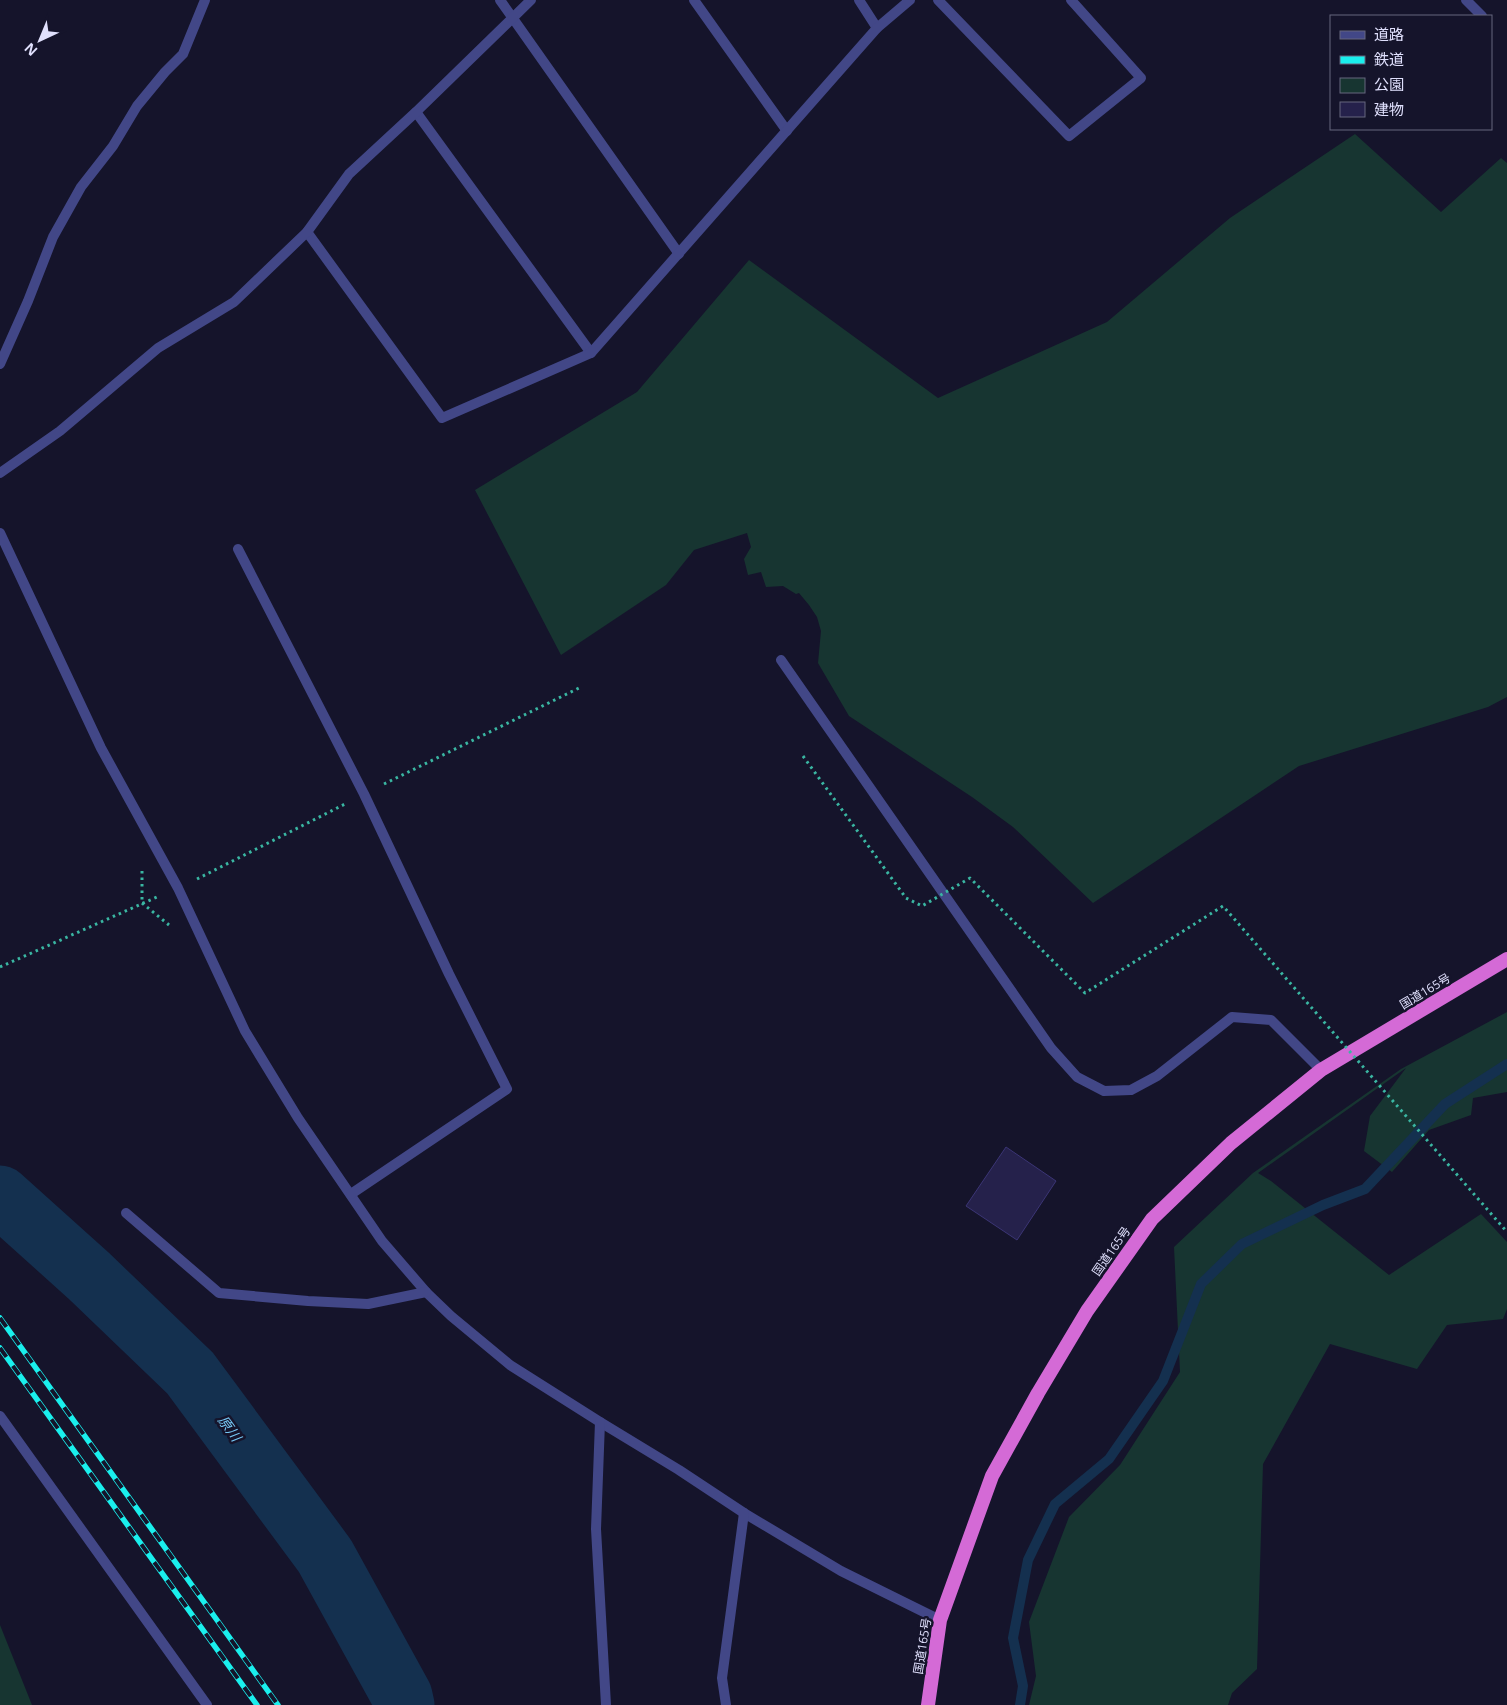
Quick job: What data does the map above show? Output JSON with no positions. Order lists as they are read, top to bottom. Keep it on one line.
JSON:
{"streets":{"highway":["国道165号"]},"water":["原川"],"legend":["道路","鉄道","公園","建物"],"north":"bottom left"}
